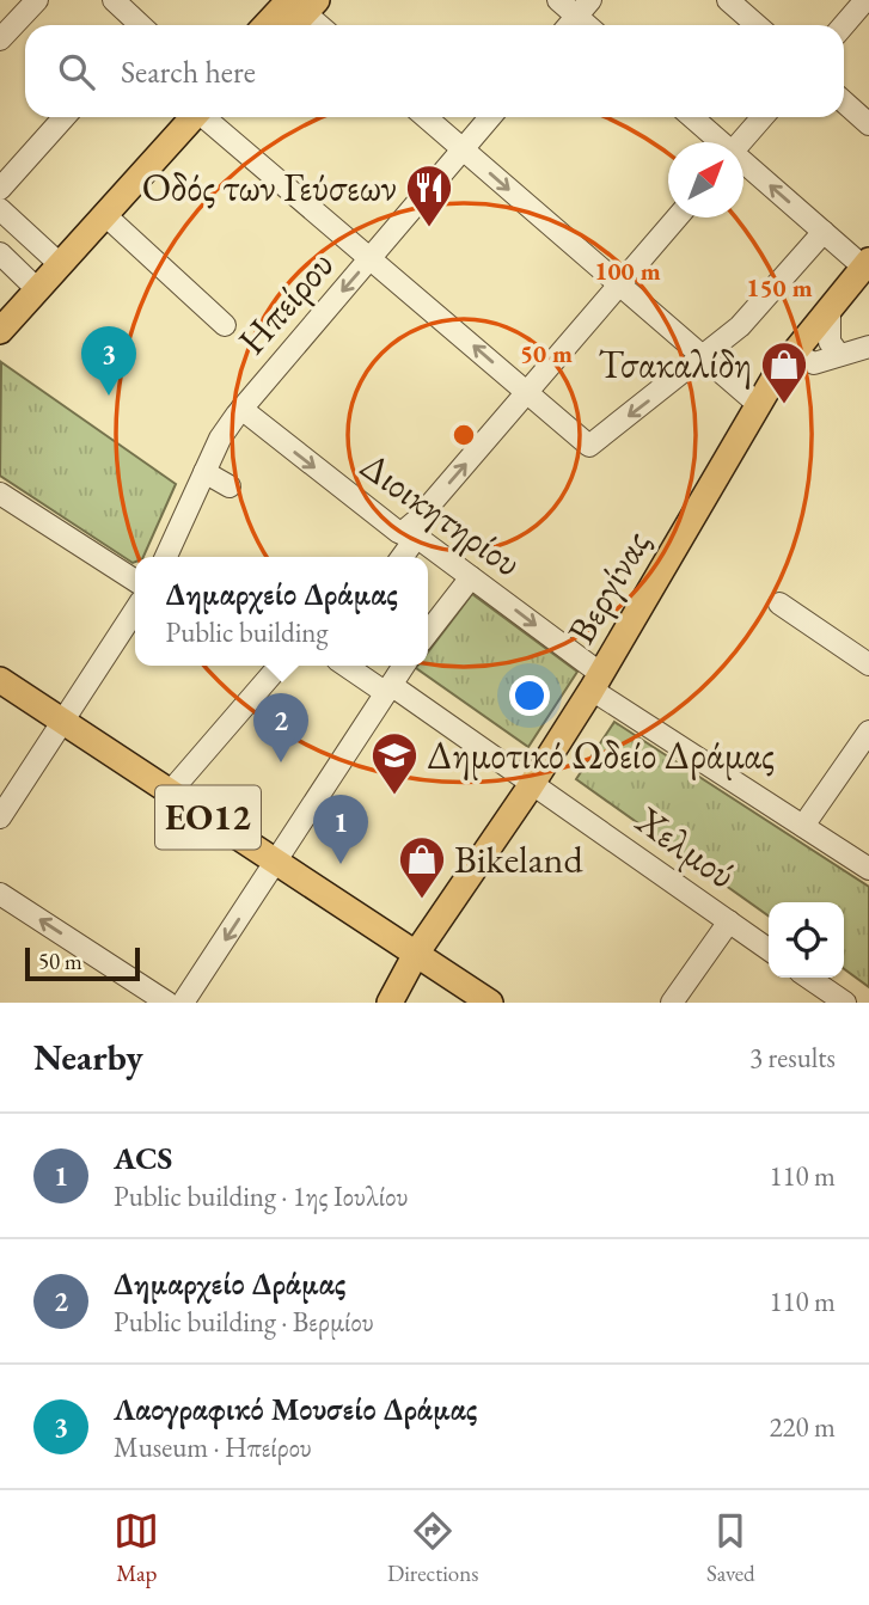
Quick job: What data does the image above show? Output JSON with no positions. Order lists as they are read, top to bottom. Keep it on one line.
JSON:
{"streets":{"main road":["Βεργίνας","ΕΟ12"],"street":["Ηπείρου","Διοικητηρίου","Χελμού"]},"crossings":[["Ηπείρου","Διοικητηρίου"],["Διοικητηρίου","Βεργίνας"],["Βεργίνας","ΕΟ12"],["Βεργίνας","Χελμού"]],"one_way":["Ηπείρου","Διοικητηρίου"],"places":{"restaurant":["Οδός των Γεύσεων"],"shop":["Τσακαλίδη","Bikeland"],"school or university":["Δημοτικό Ωδείο Δράμας"]},"scale_bar":"50 m","north":"top right","page":{"search":"Search here","pins":["3","2","1"],"popup":["Δημαρχείο Δράμας","Public building"],"scale":"50 m","heading":["Nearby","3 results"],"list":[{"mark":"1","name":"ACS","note":"Public building · 1ης Ιουλίου","value":"110 m"},{"mark":"2","name":"Δημαρχείο Δράμας","note":"Public building · Βερμίου","value":"110 m"},{"mark":"3","name":"Λαογραφικό Μουσείο Δράμας","note":"Museum · Ηπείρου","value":"220 m"}],"nav":["Map","Directions","Saved"]},"rings":["100 m","150 m","50 m"]}
